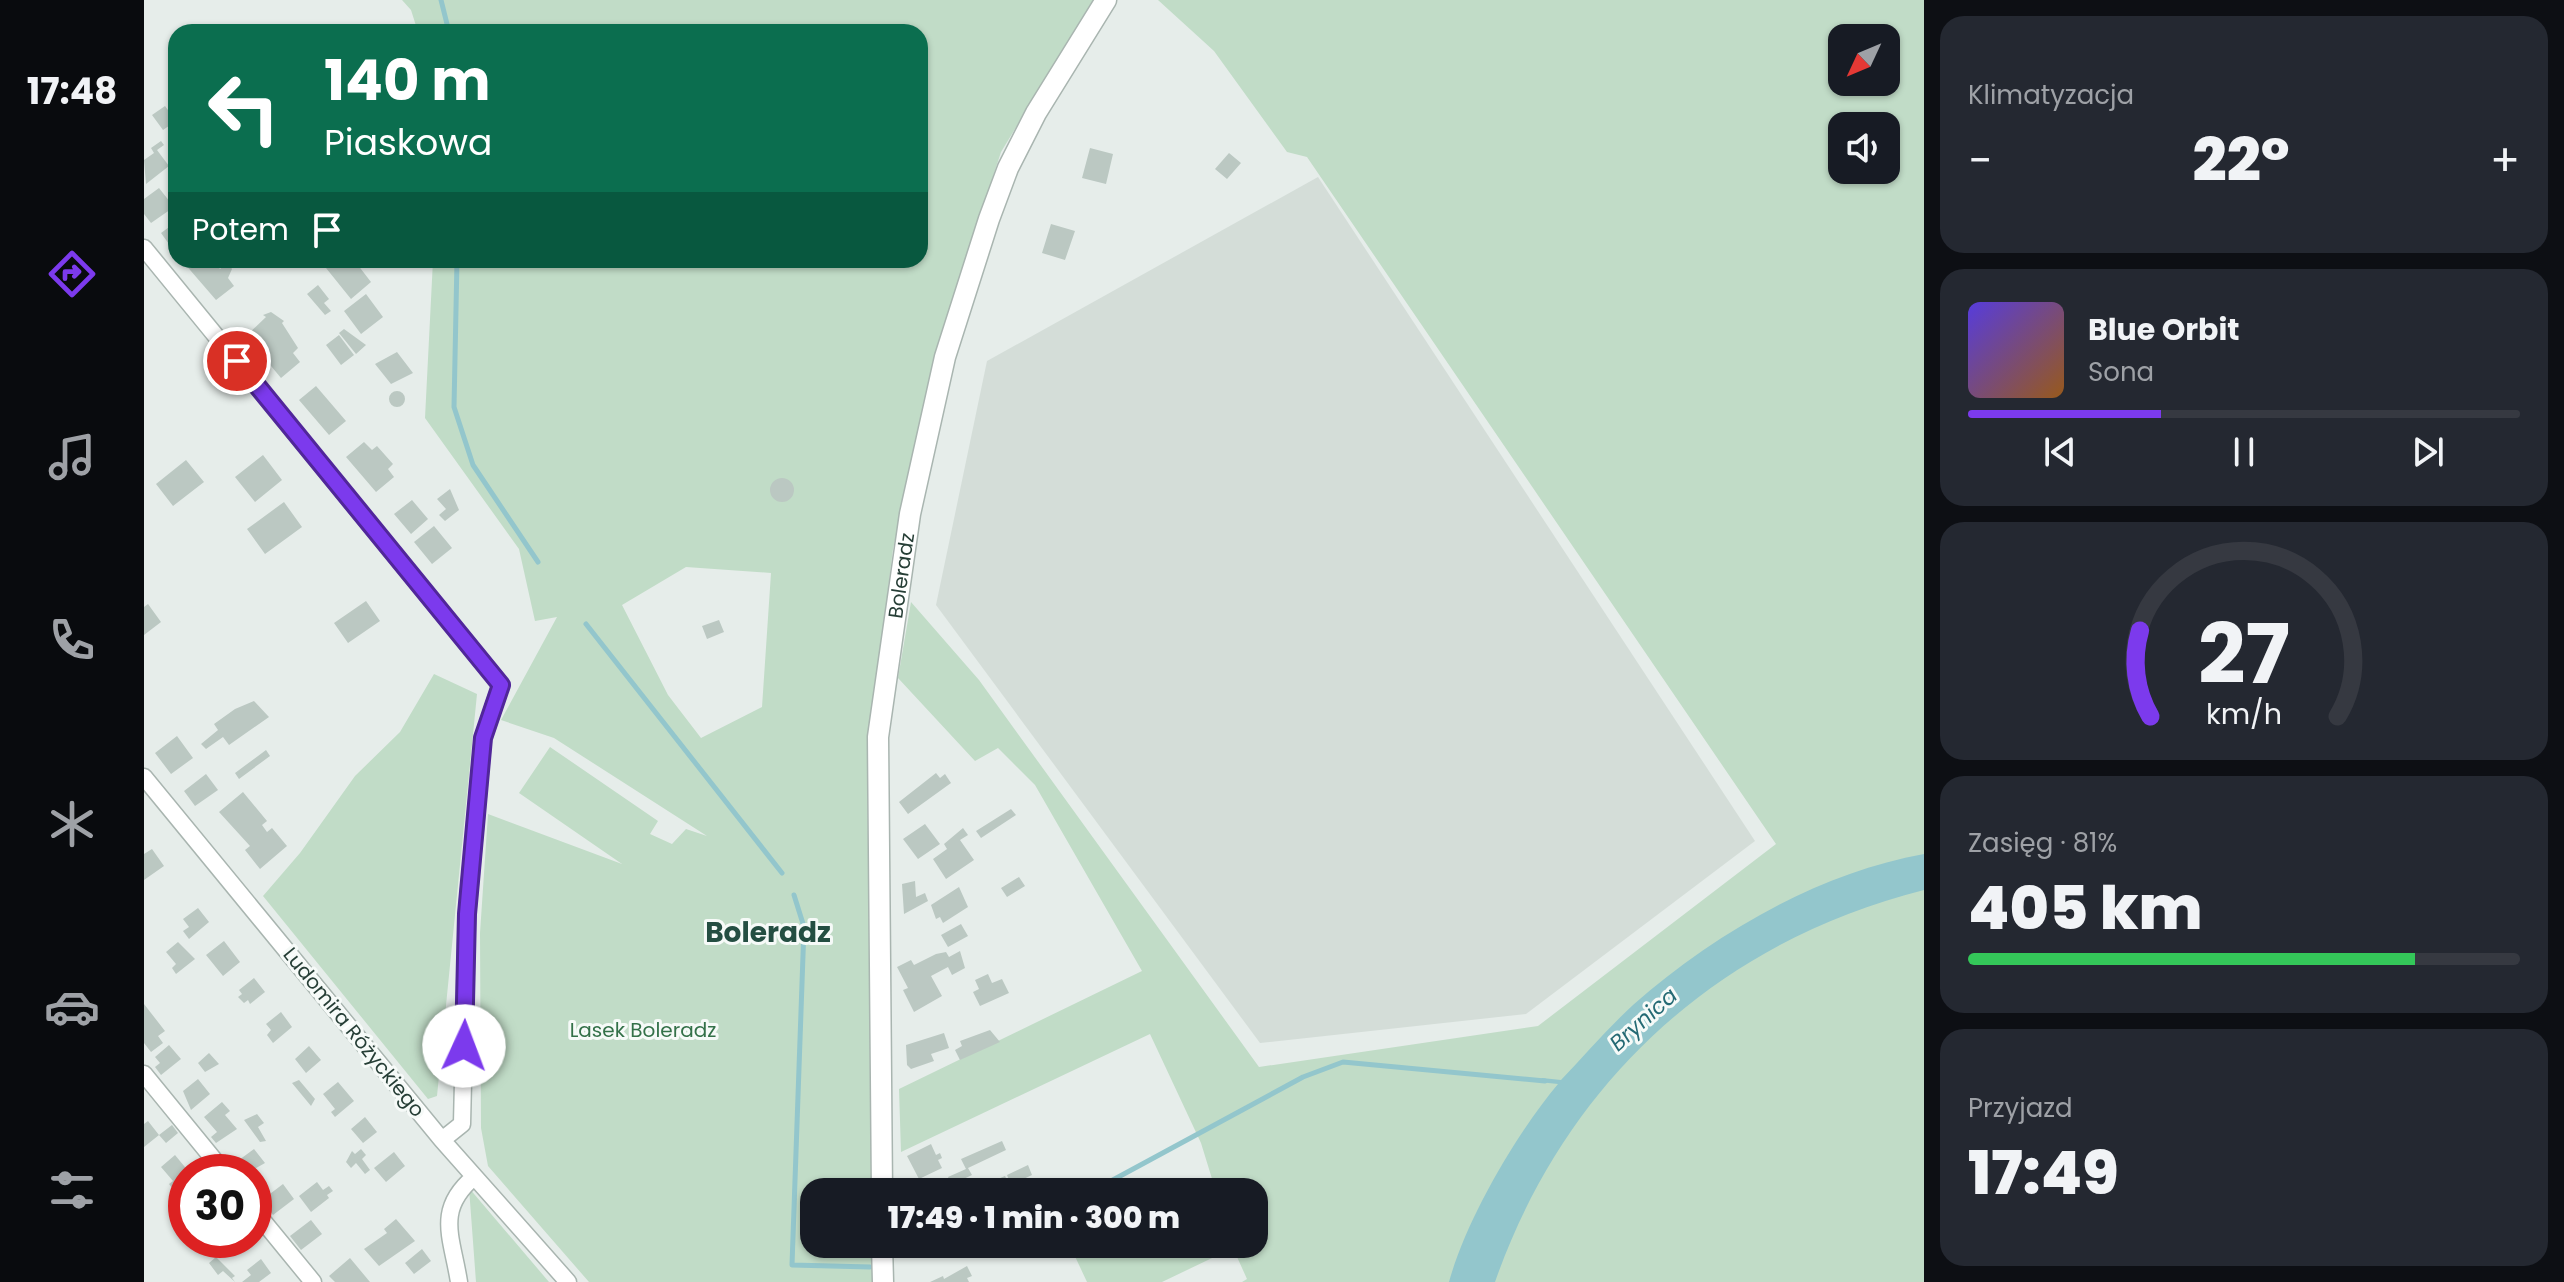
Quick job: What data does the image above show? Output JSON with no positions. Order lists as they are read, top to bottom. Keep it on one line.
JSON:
{"streets":{"street":["Boleradz","Ludomira Różyckiego"]},"districts":["Boleradz"],"water":["Brynica"],"parks":["Lasek Boleradz"],"north":"bottom left","page":{"tabs":"17:48","tile":["Klimatyzacja",["Zasięg · 81%","405 km"],["Przyjazd","17:49"]],"turn":["140 m","Piaskowa"],"heat":["−","22°","+"],"then":"Potem","song":["Blue Orbit","Sona"],"limit":"30","trip":"17:49 · 1 min · 300 m","gauge":["27","km/h"]}}
